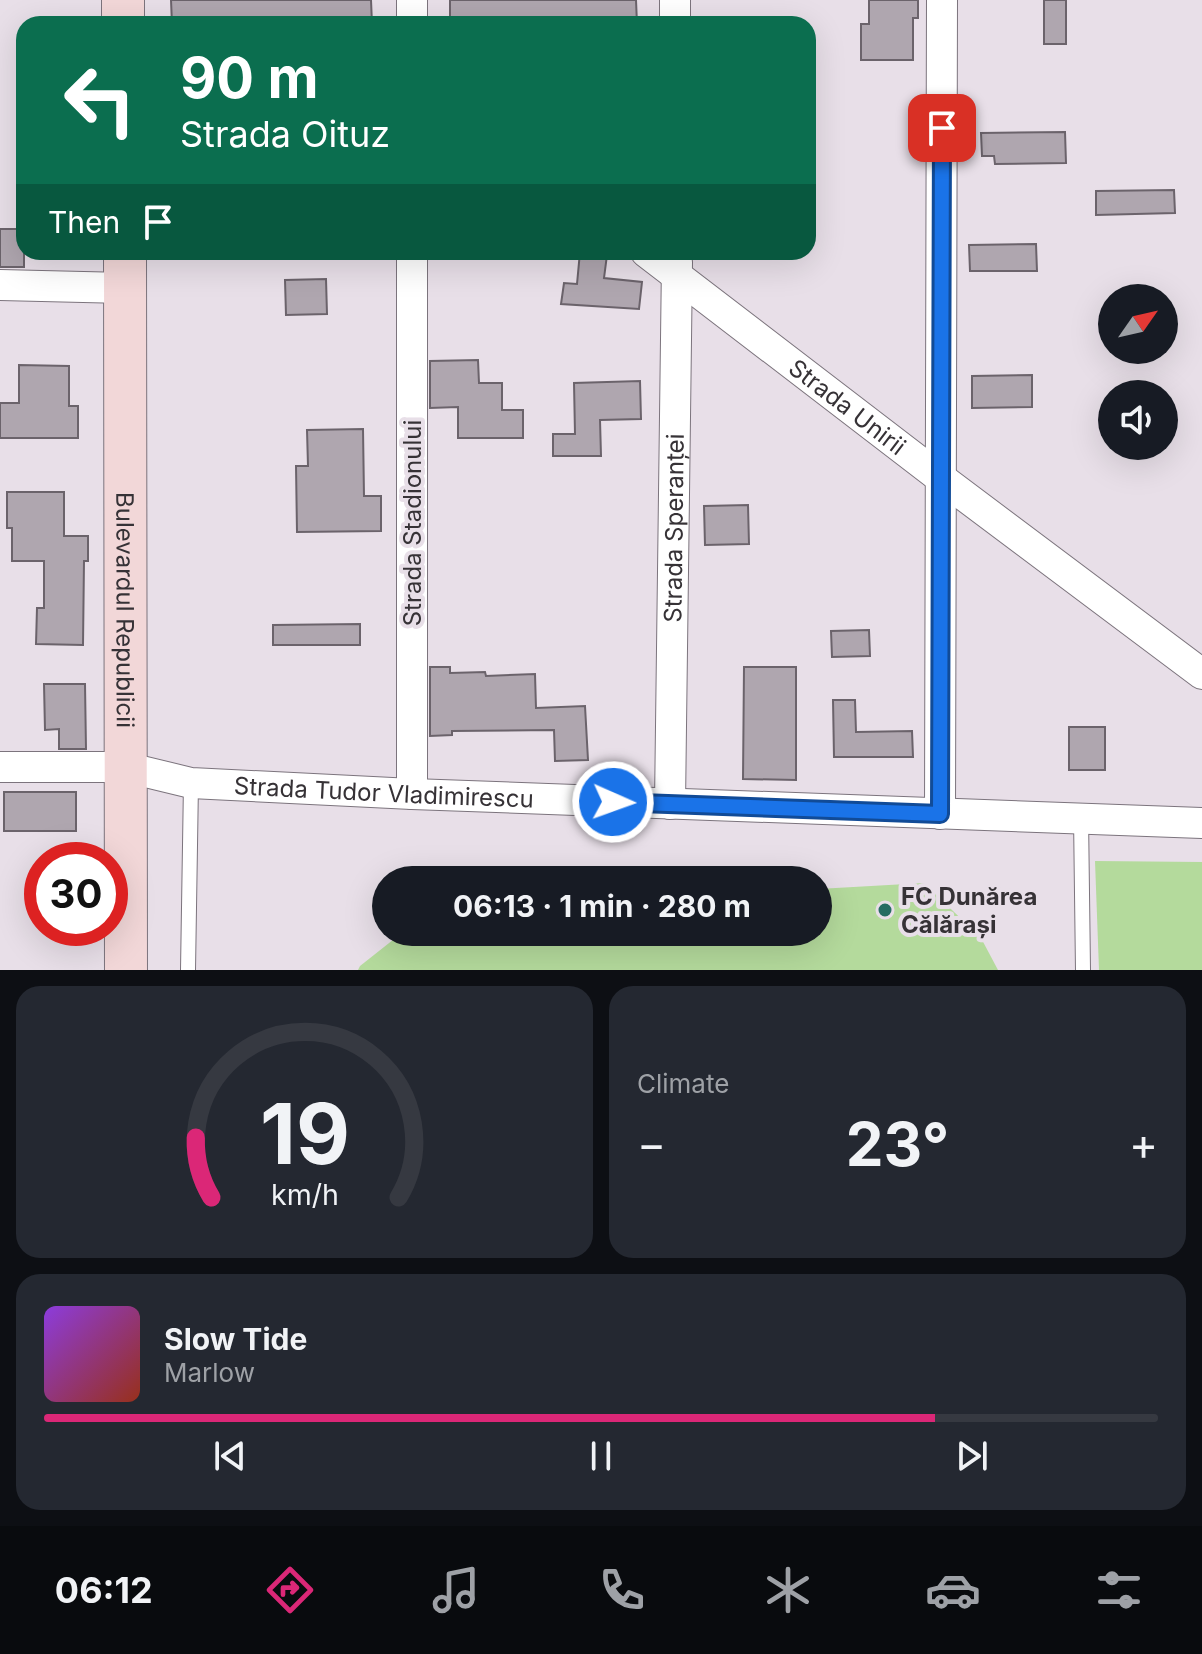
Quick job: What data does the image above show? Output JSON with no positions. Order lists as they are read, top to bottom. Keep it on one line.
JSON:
{"streets":{"main road":["Bulevardul Republicii"],"street":["Strada Unirii","Strada Stadionului","Strada Speranței","Strada Tudor Vladimirescu"]},"crossings":[["Strada Unirii","Strada Speranței"],["Strada Stadionului","Strada Tudor Vladimirescu"],["Strada Speranței","Strada Tudor Vladimirescu"],["Bulevardul Republicii","Strada Tudor Vladimirescu"]],"places":["FC Dunărea Călărași"],"north":"top right","page":{"turn":["90 m","Strada Oituz"],"then":"Then","limit":"30","trip":"06:13 · 1 min · 280 m","tile":"Climate","heat":["−","23°","+"],"song":["Slow Tide","Marlow"],"tabs":"06:12","gauge":["19","km/h"]}}
